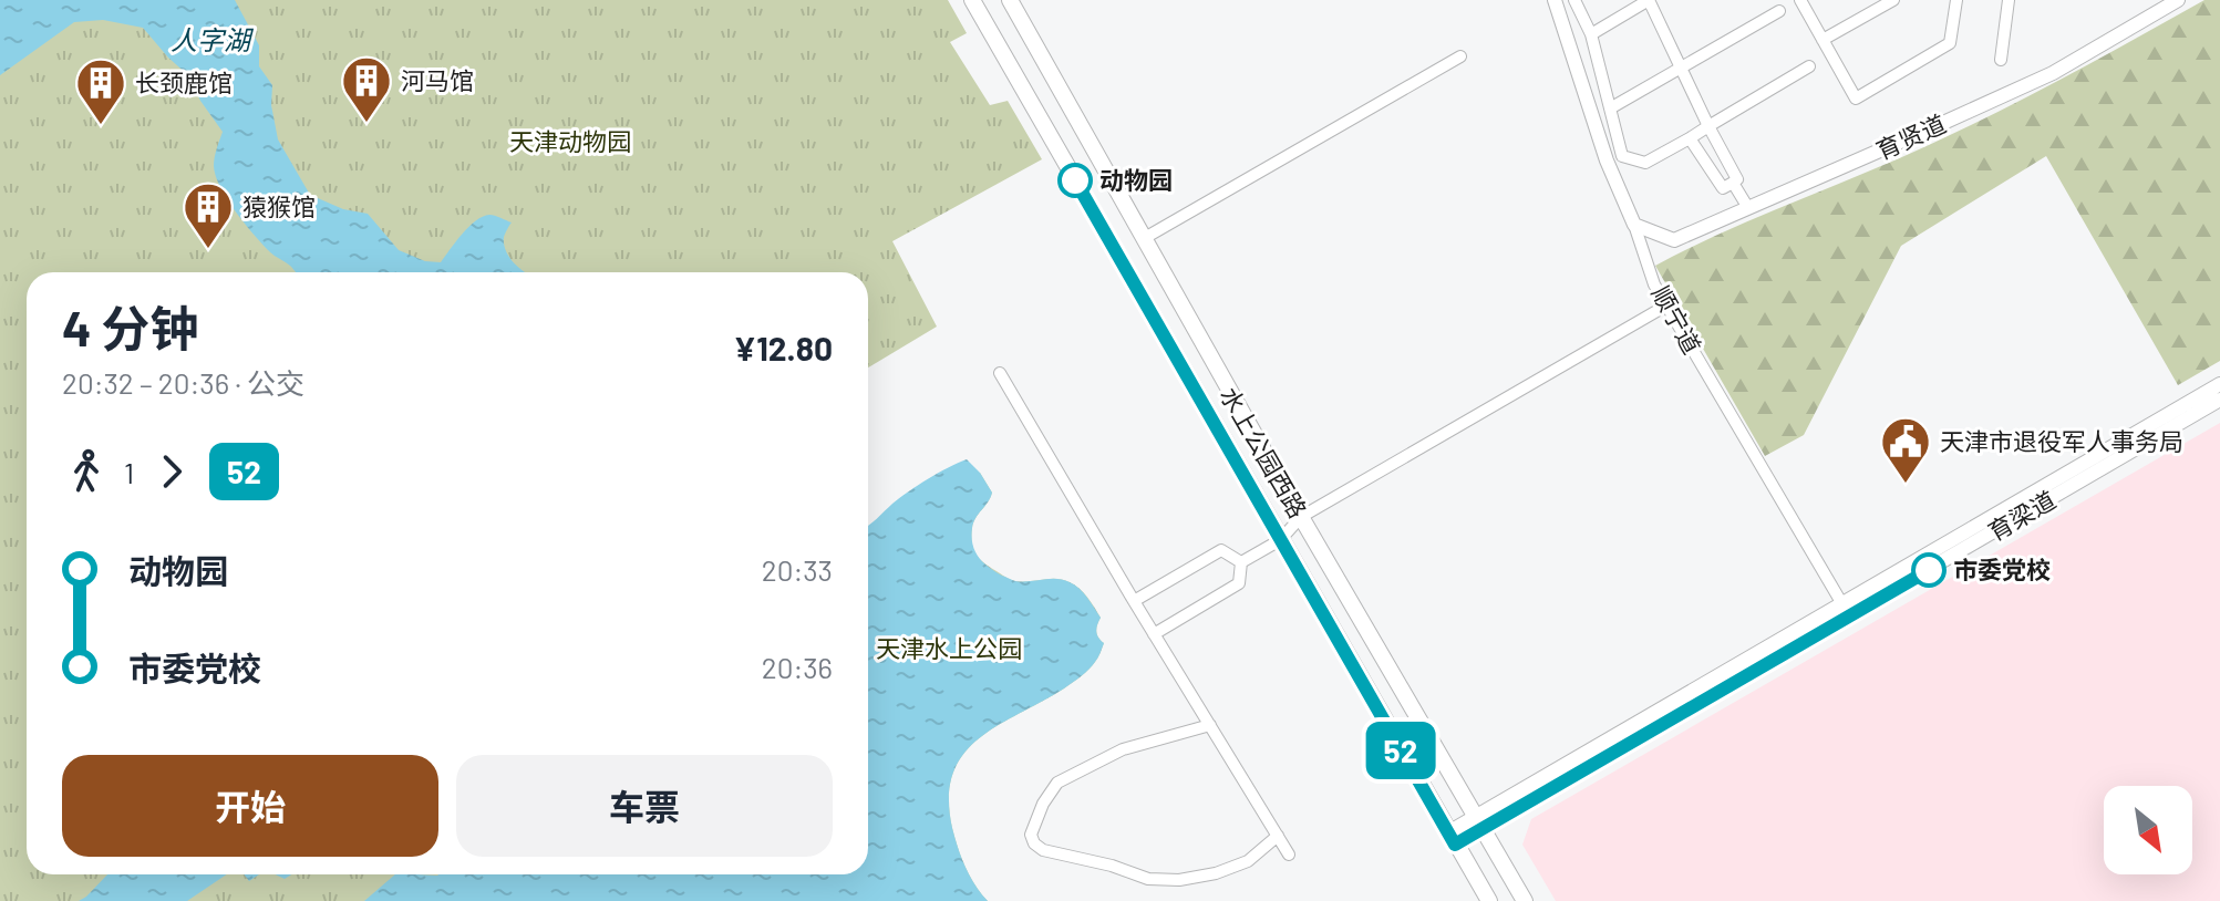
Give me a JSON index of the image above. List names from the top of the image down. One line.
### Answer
{"streets":{"main road":["水上公园西路"],"street":["育贤道","顺宁道","育梁道"]},"crossings":[["育贤道","顺宁道"],["顺宁道","育梁道"]],"water":["人字湖"],"parks":["天津动物园","天津水上公园"],"places":{"building":["河马馆","长颈鹿馆","猿猴馆"],"other":["动物园","市委党校"],"public building":["天津市退役军人事务局"]},"lines":["bus line 52"],"north":"bottom right","page":{"on_map":"52","heading":["4 分钟","20:32 – 20:36 · 公交","¥12.80"],"legs":["1","52"],"list":[{"name":"动物园","value":"20:33"},{"name":"市委党校","value":"20:36"}],"buttons":["开始","车票"]}}
